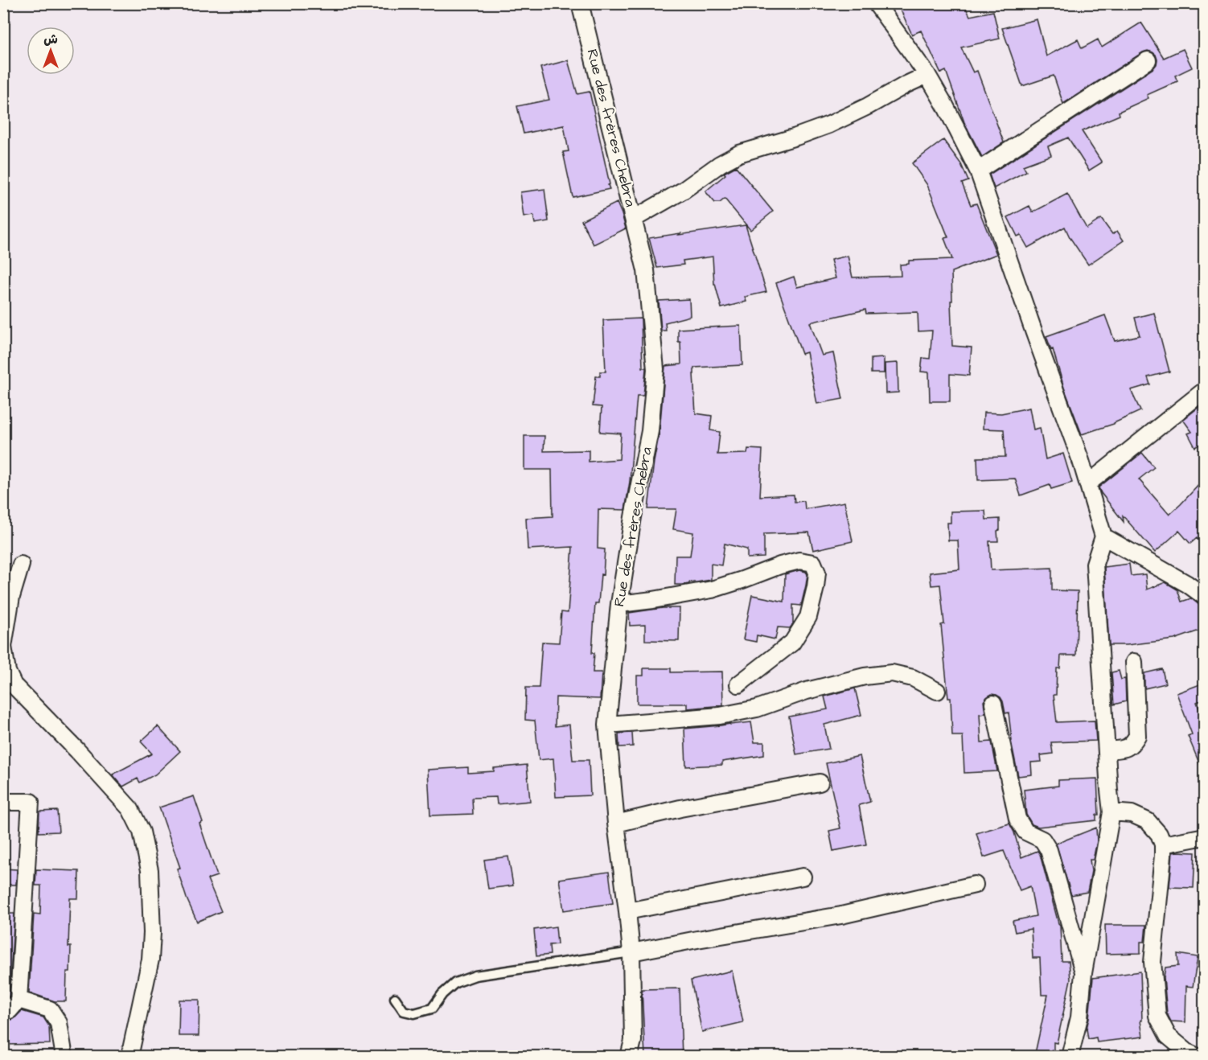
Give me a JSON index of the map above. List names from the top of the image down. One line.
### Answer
{"streets":{"street":["Rue des frères Chebra"]},"north":"top"}
